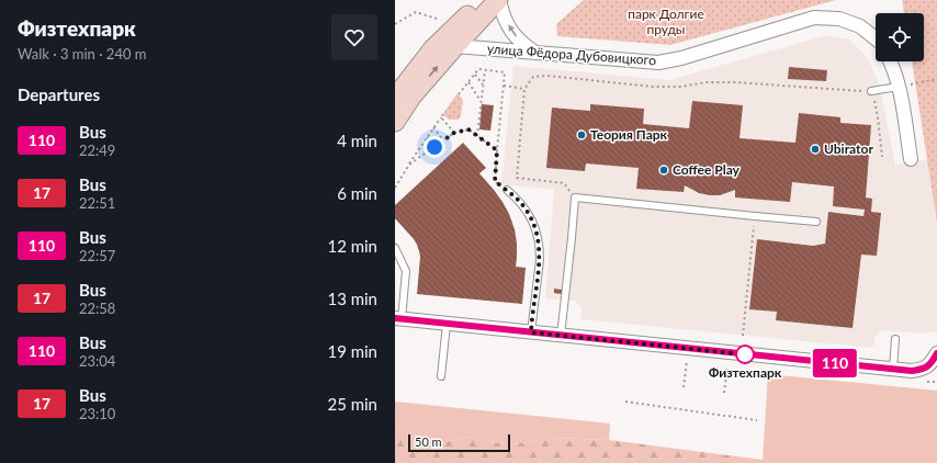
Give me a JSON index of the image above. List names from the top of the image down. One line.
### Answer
{"streets":{"street":["улица Фёдора Дубовицкого"]},"parks":["парк Долгие пруды"],"places":["Теория Парк","Ubirator","Coffee Play","Физтехпарк"],"lines":["bus line 110"],"scale_bar":"50 m","page":{"heading":[["Физтехпарк","Walk · 3 min · 240 m"],"Departures"],"on_map":"110","list":[{"mark":"110","name":"Bus","note":"22:49","value":"4 min"},{"mark":"17","name":"Bus","note":"22:51","value":"6 min"},{"mark":"110","name":"Bus","note":"22:57","value":"12 min"},{"mark":"17","name":"Bus","note":"22:58","value":"13 min"},{"mark":"110","name":"Bus","note":"23:04","value":"19 min"},{"mark":"17","name":"Bus","note":"23:10","value":"25 min"}],"scale":"50 m"}}
